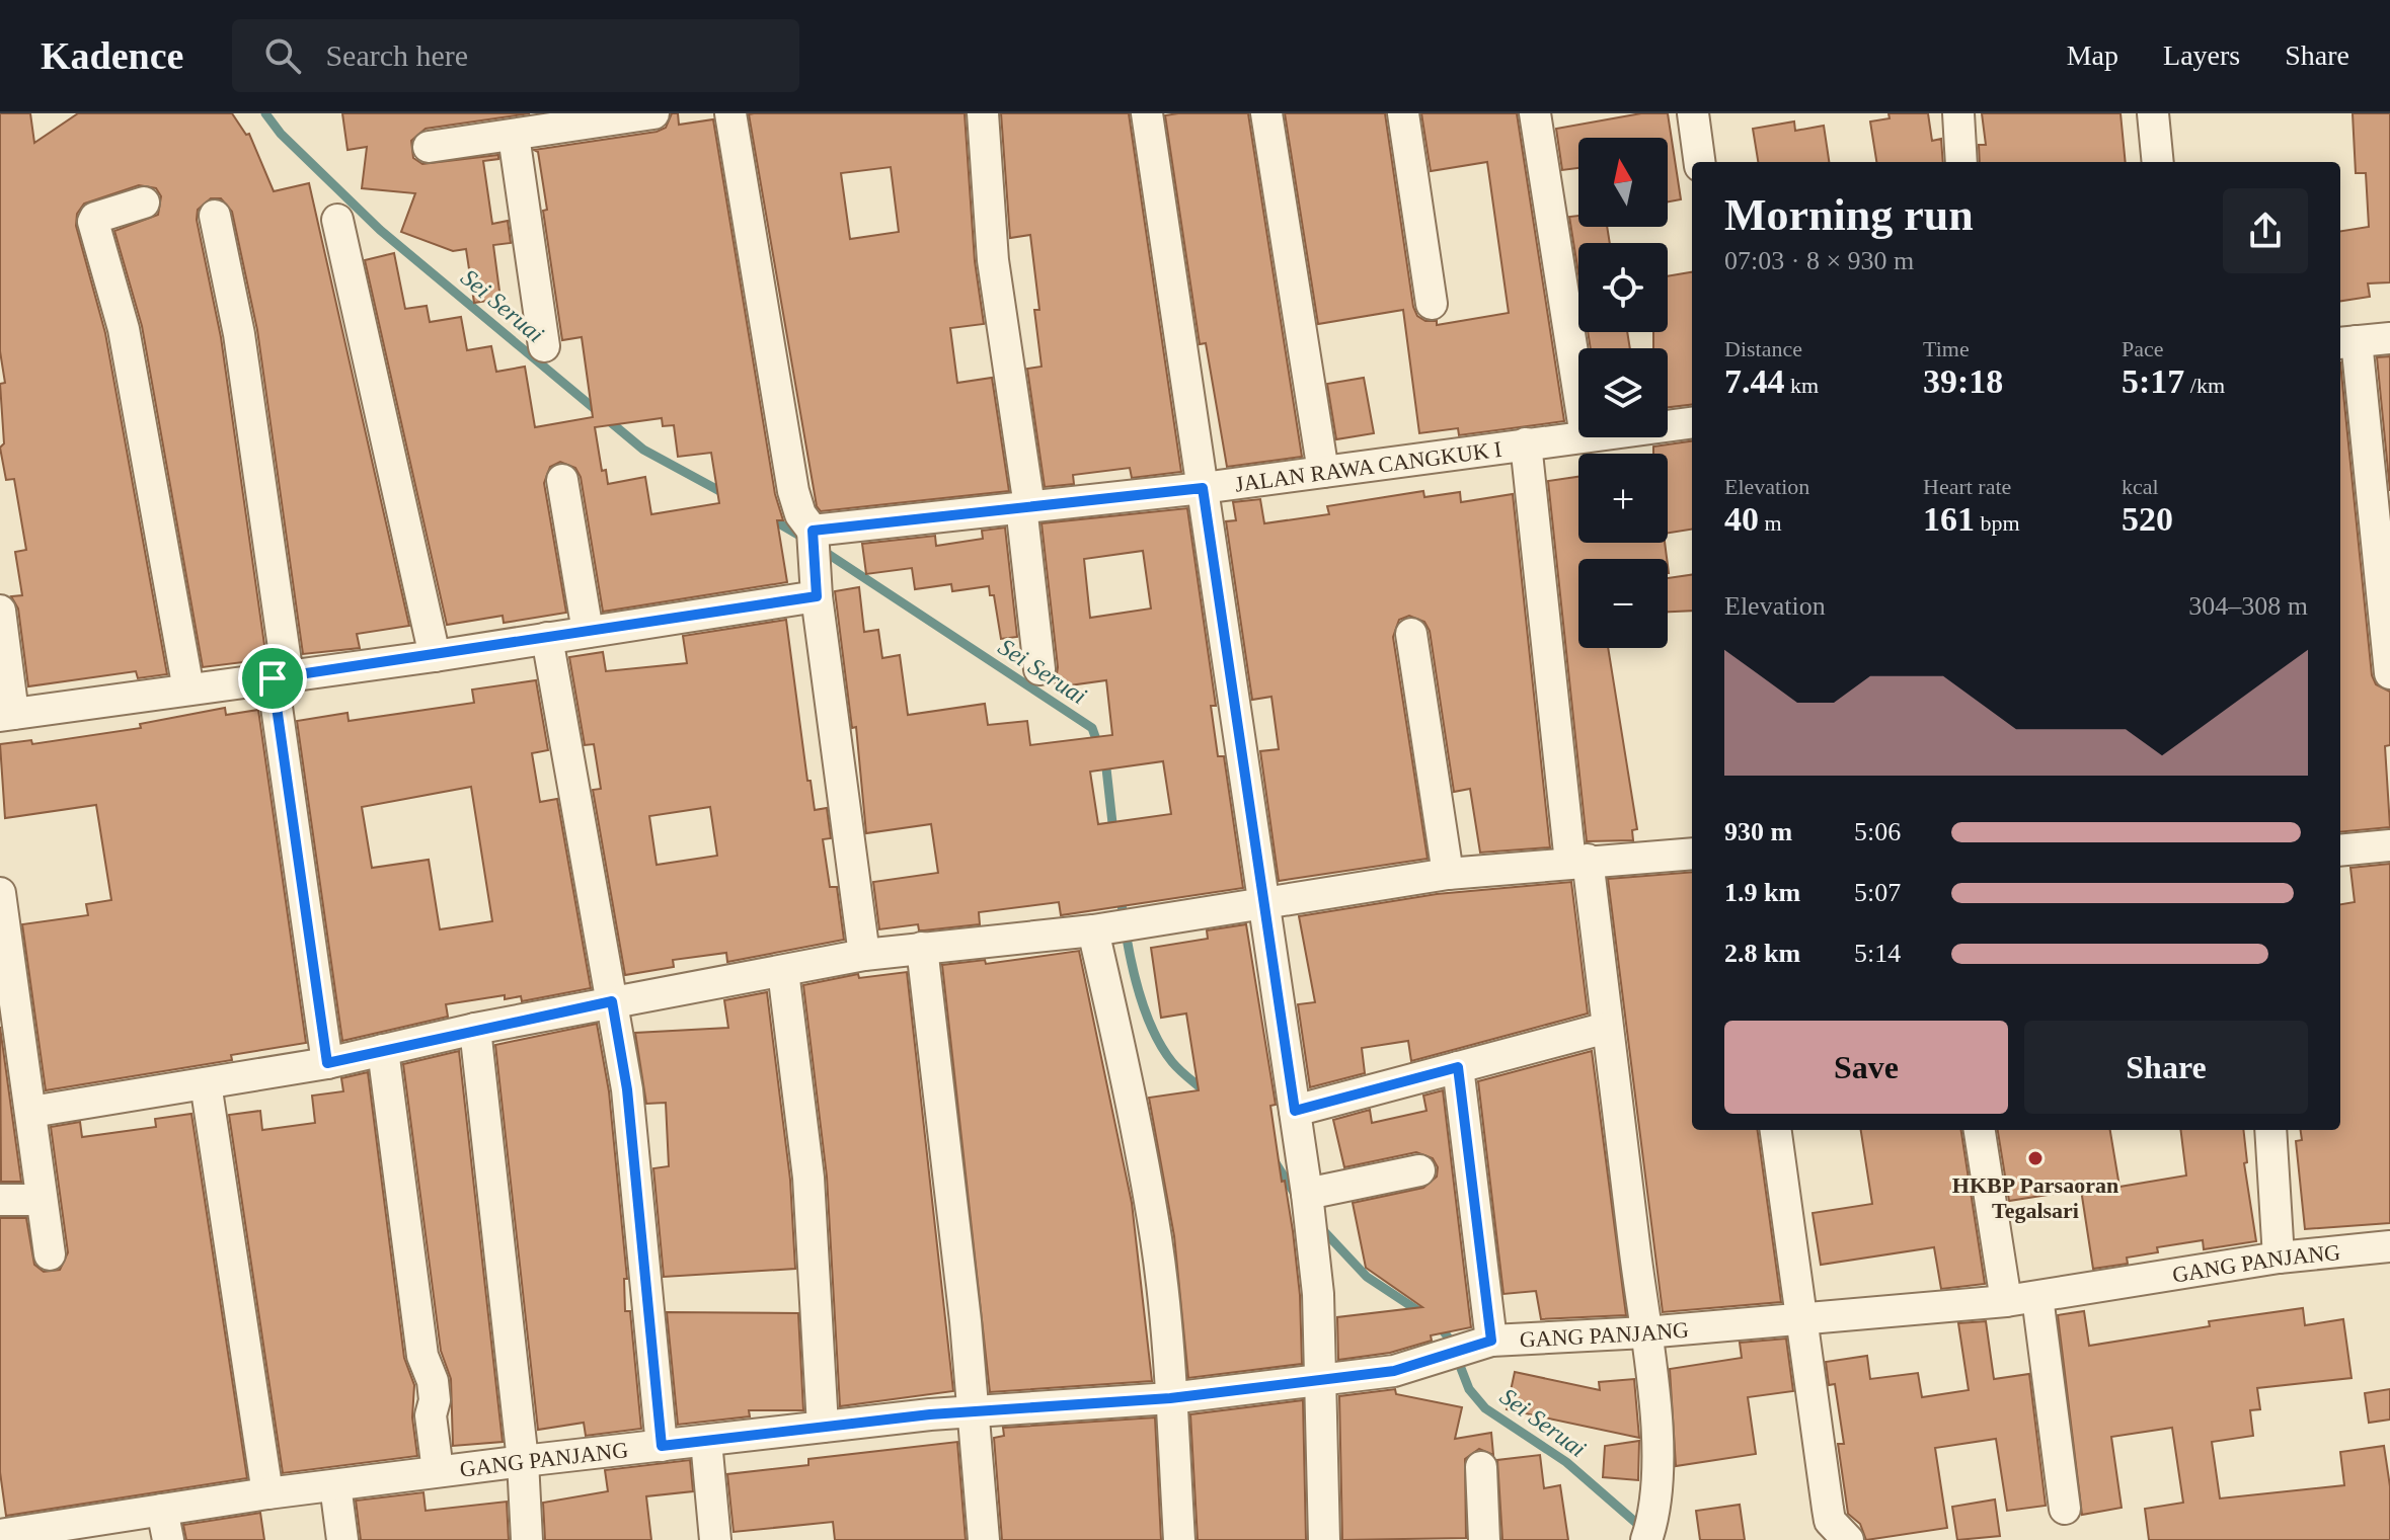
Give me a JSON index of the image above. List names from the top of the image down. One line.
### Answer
{"streets":{"street":["JALAN RAWA CANGKUK I","GANG PANJANG"]},"water":["Sei Seruai"],"places":["HKBP Parsaoran Tegalsari"],"north":"top","page":{"header":"Kadence","search":"Search here","nav":["Map","Layers","Share"],"map_buttons":["+","−"],"heading":["Morning run","07:03 · 8 × 930 m"],"stats":[["Distance","7.44 km"],["Time","39:18"],["Pace","5:17 /km"],["Elevation","40 m"],["Heart rate","161 bpm"],["kcal","520"]],"chart":["Elevation","304–308 m"],"list":[{"name":"930 m","note":"5:06"},{"name":"1.9 km","note":"5:07"},{"name":"2.8 km","note":"5:14"}],"buttons":["Save","Share"]}}
